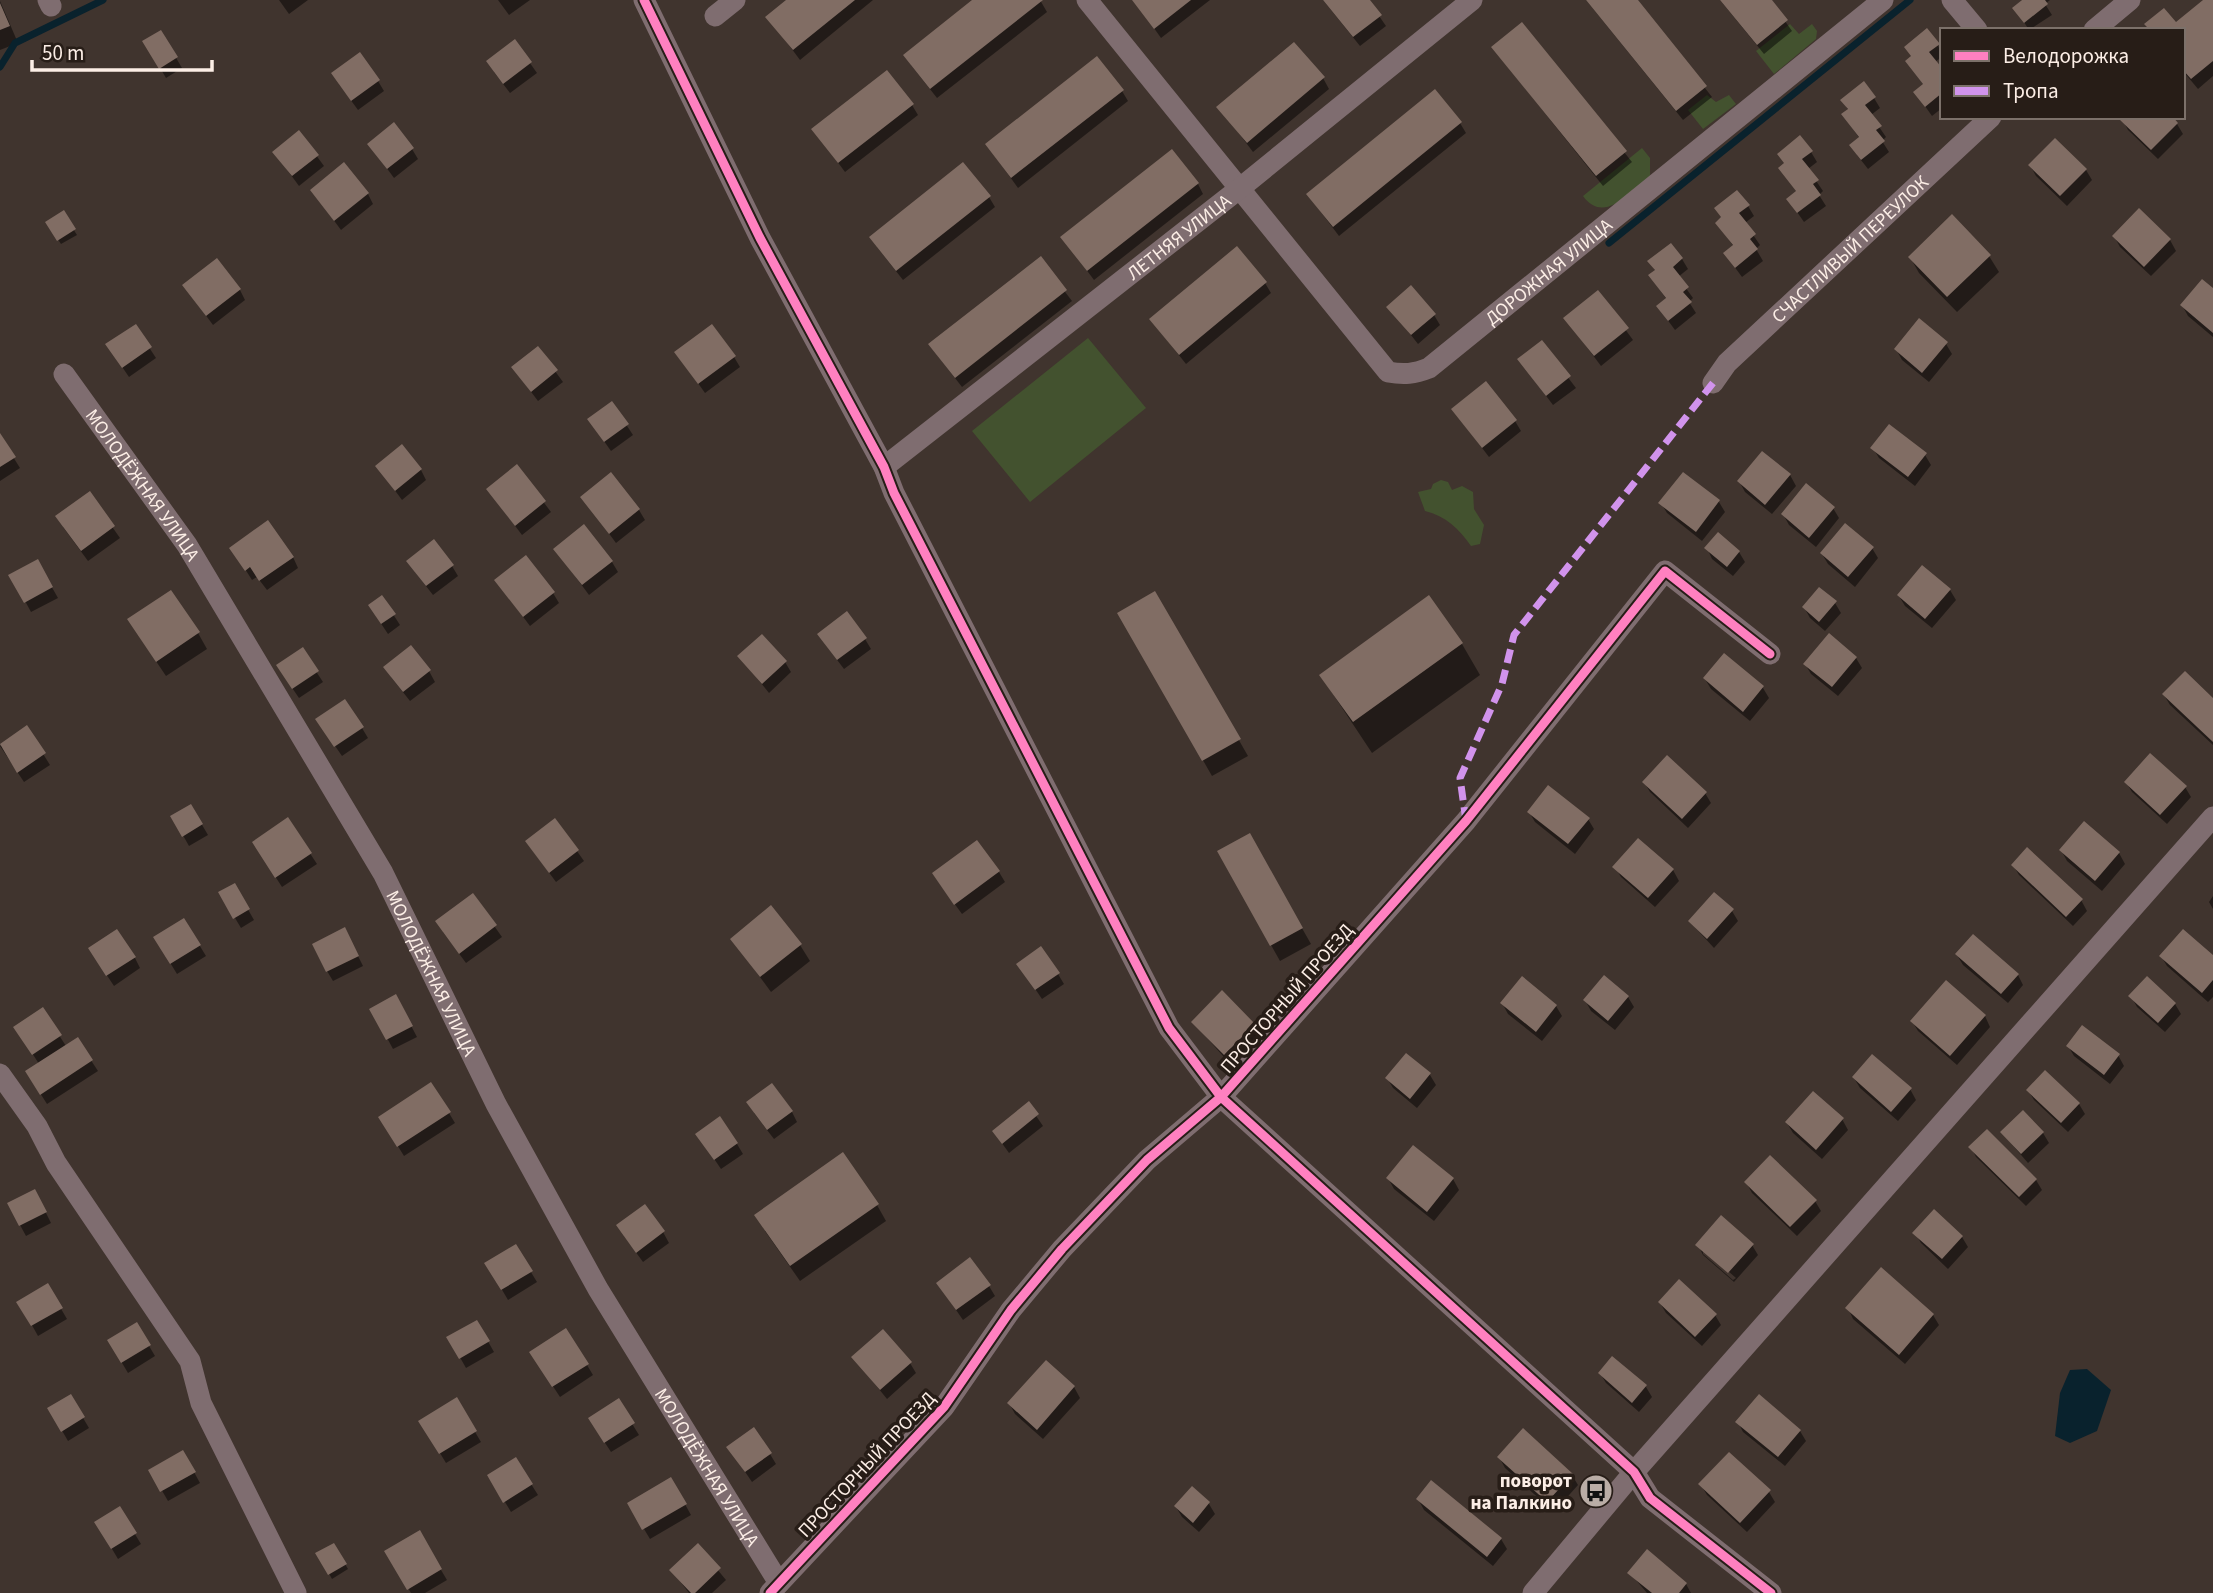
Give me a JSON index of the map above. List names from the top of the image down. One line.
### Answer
{"streets":{"street":["ЛЕТНЯЯ УЛИЦА","СЧАСТЛИВЫЙ ПЕРЕУЛОК","ДОРОЖНАЯ УЛИЦА","МОЛОДЁЖНАЯ УЛИЦА","ПРОСТОРНЫЙ ПРОЕЗД"]},"crossings":[["ЛЕТНЯЯ УЛИЦА","ДОРОЖНАЯ УЛИЦА"],["МОЛОДЁЖНАЯ УЛИЦА","ПРОСТОРНЫЙ ПРОЕЗД"]],"places":{"bus stop":["поворот на Палкино"]},"legend":["Велодорожка","Тропа"],"scale_bar":"50 m"}
